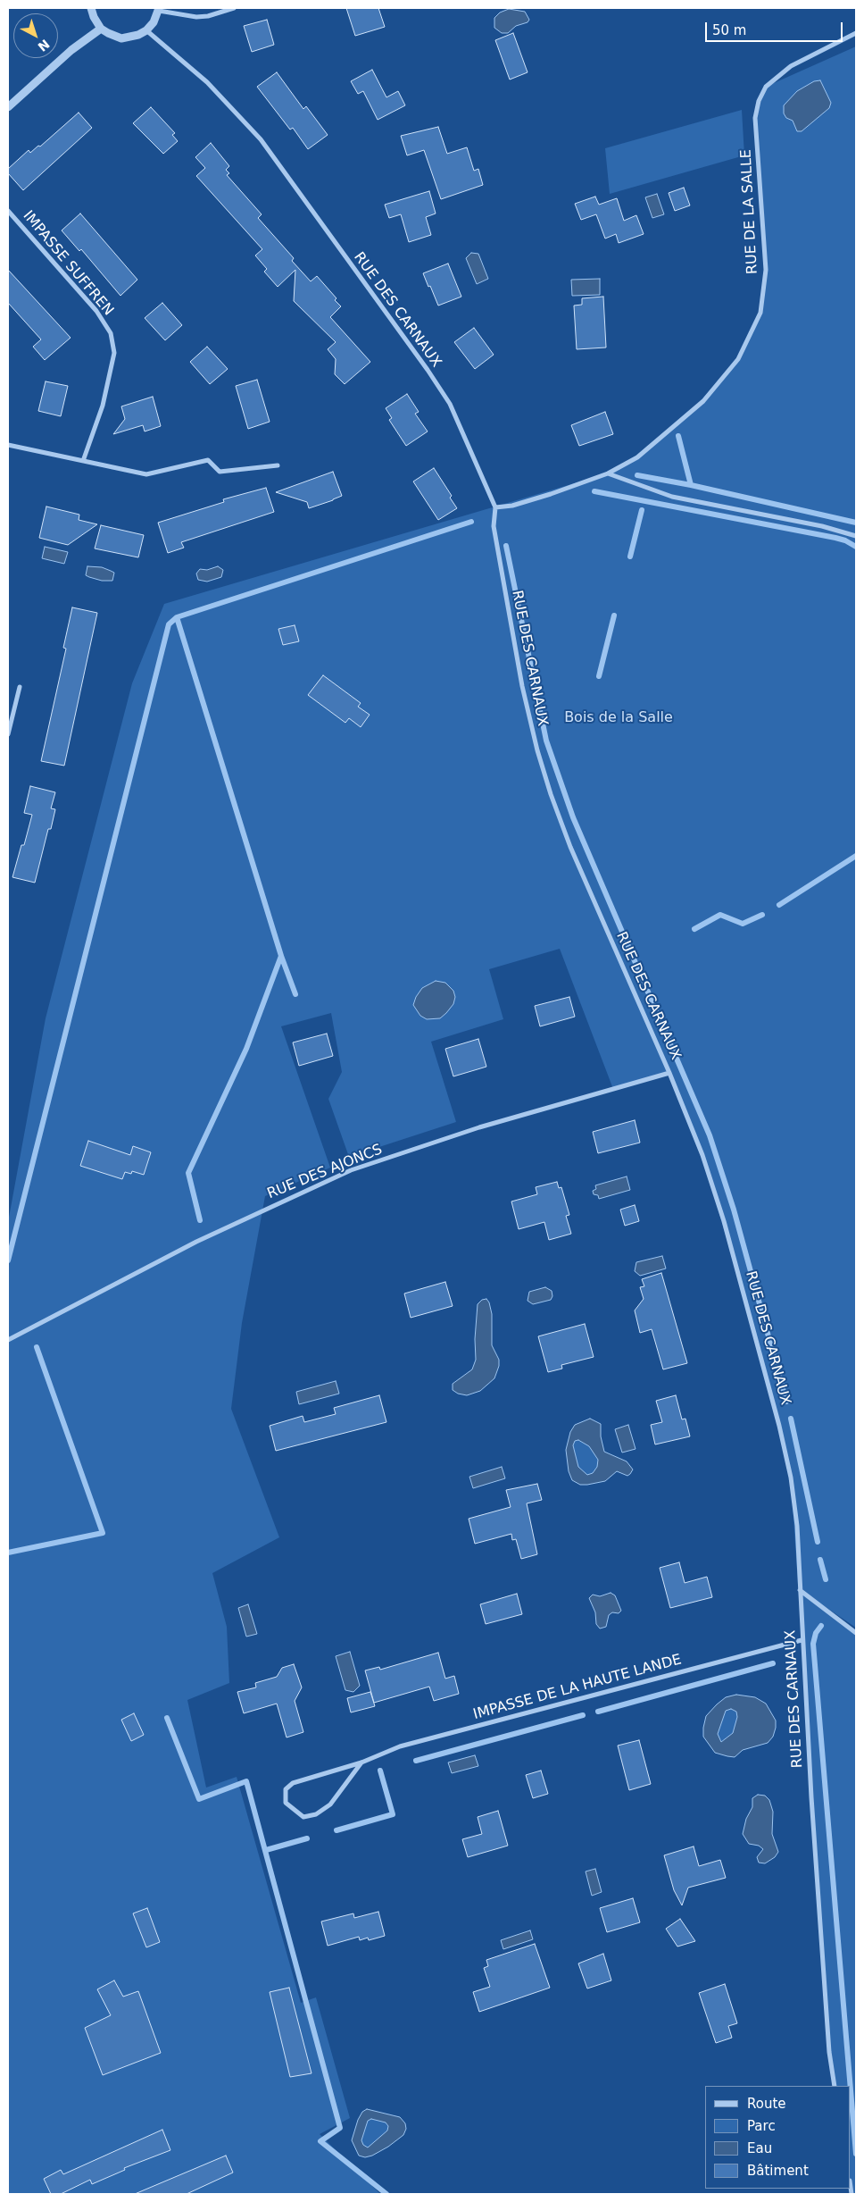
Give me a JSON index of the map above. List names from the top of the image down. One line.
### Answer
{"streets":{"street":["RUE DE LA SALLE","IMPASSE SUFFREN","RUE DES CARNAUX","RUE DES AJONCS","IMPASSE DE LA HAUTE LANDE"]},"crossings":[["RUE DE LA SALLE","RUE DES CARNAUX"],["RUE DES CARNAUX","RUE DES AJONCS"],["RUE DES CARNAUX","IMPASSE DE LA HAUTE LANDE"]],"parks":["Bois de la Salle"],"legend":["Route","Parc","Eau","Bâtiment"],"scale_bar":"50 m","north":"bottom right"}
